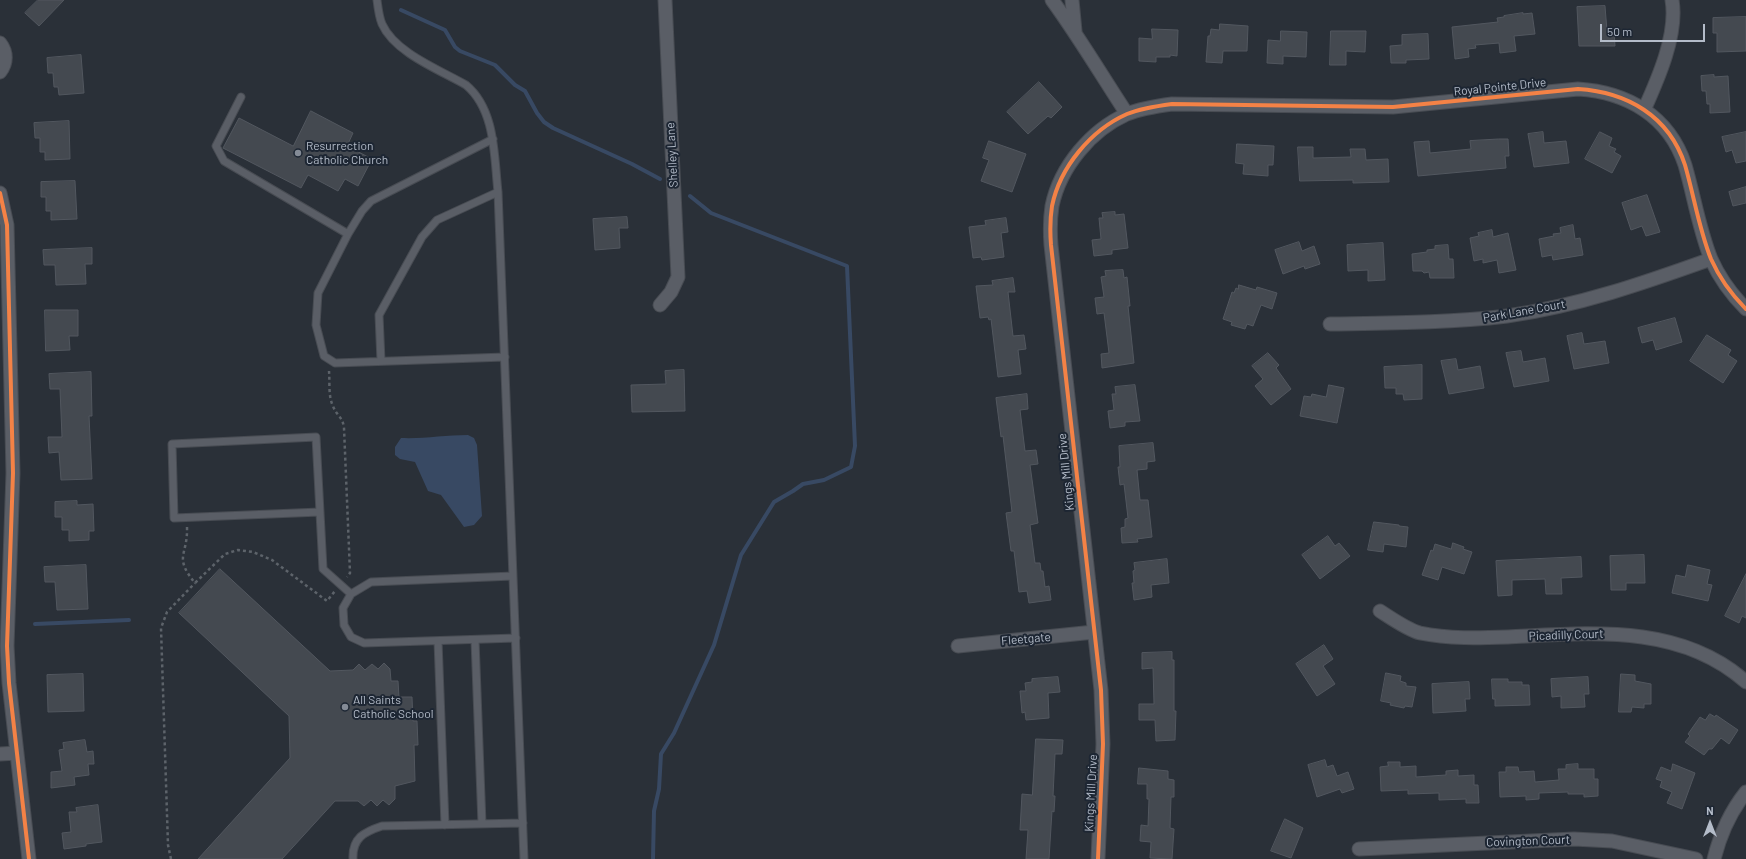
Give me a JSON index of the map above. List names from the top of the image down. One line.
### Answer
{"streets":{"street":["Royal Pointe Drive","Shelley Lane","Park Lane Court","Kings Mill Drive","Picadilly Court","Fleetgate","Covington Court"]},"crossings":[["Royal Pointe Drive","Park Lane Court"],["Royal Pointe Drive","Kings Mill Drive"],["Kings Mill Drive","Fleetgate"]],"places":["Resurrection Catholic Church","All Saints Catholic School"],"scale_bar":"50 m","north":"top"}
